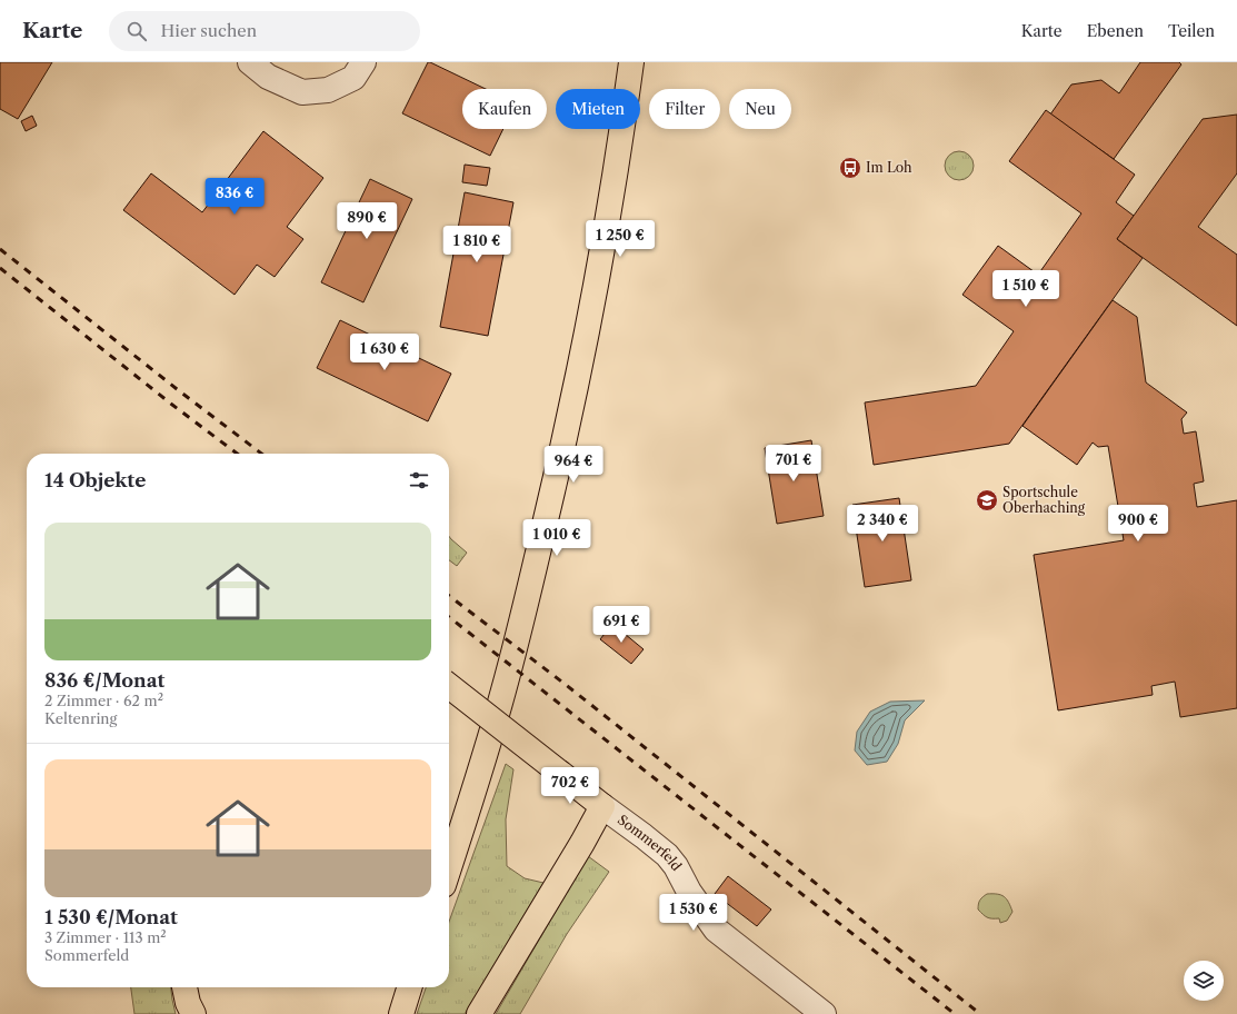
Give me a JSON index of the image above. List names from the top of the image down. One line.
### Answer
{"streets":{"street":["Sommerfeld"]},"places":{"bus stop":["Im Loh"],"school or university":["Sportschule Oberhaching"]},"page":{"header":"Karte","search":"Hier suchen","nav":["Karte","Ebenen","Teilen"],"chip":["Kaufen","Mieten","Filter","Neu"],"price":["836 €","890 €","1 250 €","1 810 €","1 510 €","1 630 €","701 €","964 €","2 340 €","900 €","1 010 €","691 €","702 €","1 530 €"],"heading":"14 Objekte","list":[{"name":"836 €/Monat","note":"2 Zimmer · 62 m² · Keltenring"},{"name":"1 530 €/Monat","note":"3 Zimmer · 113 m² · Sommerfeld"}]}}
